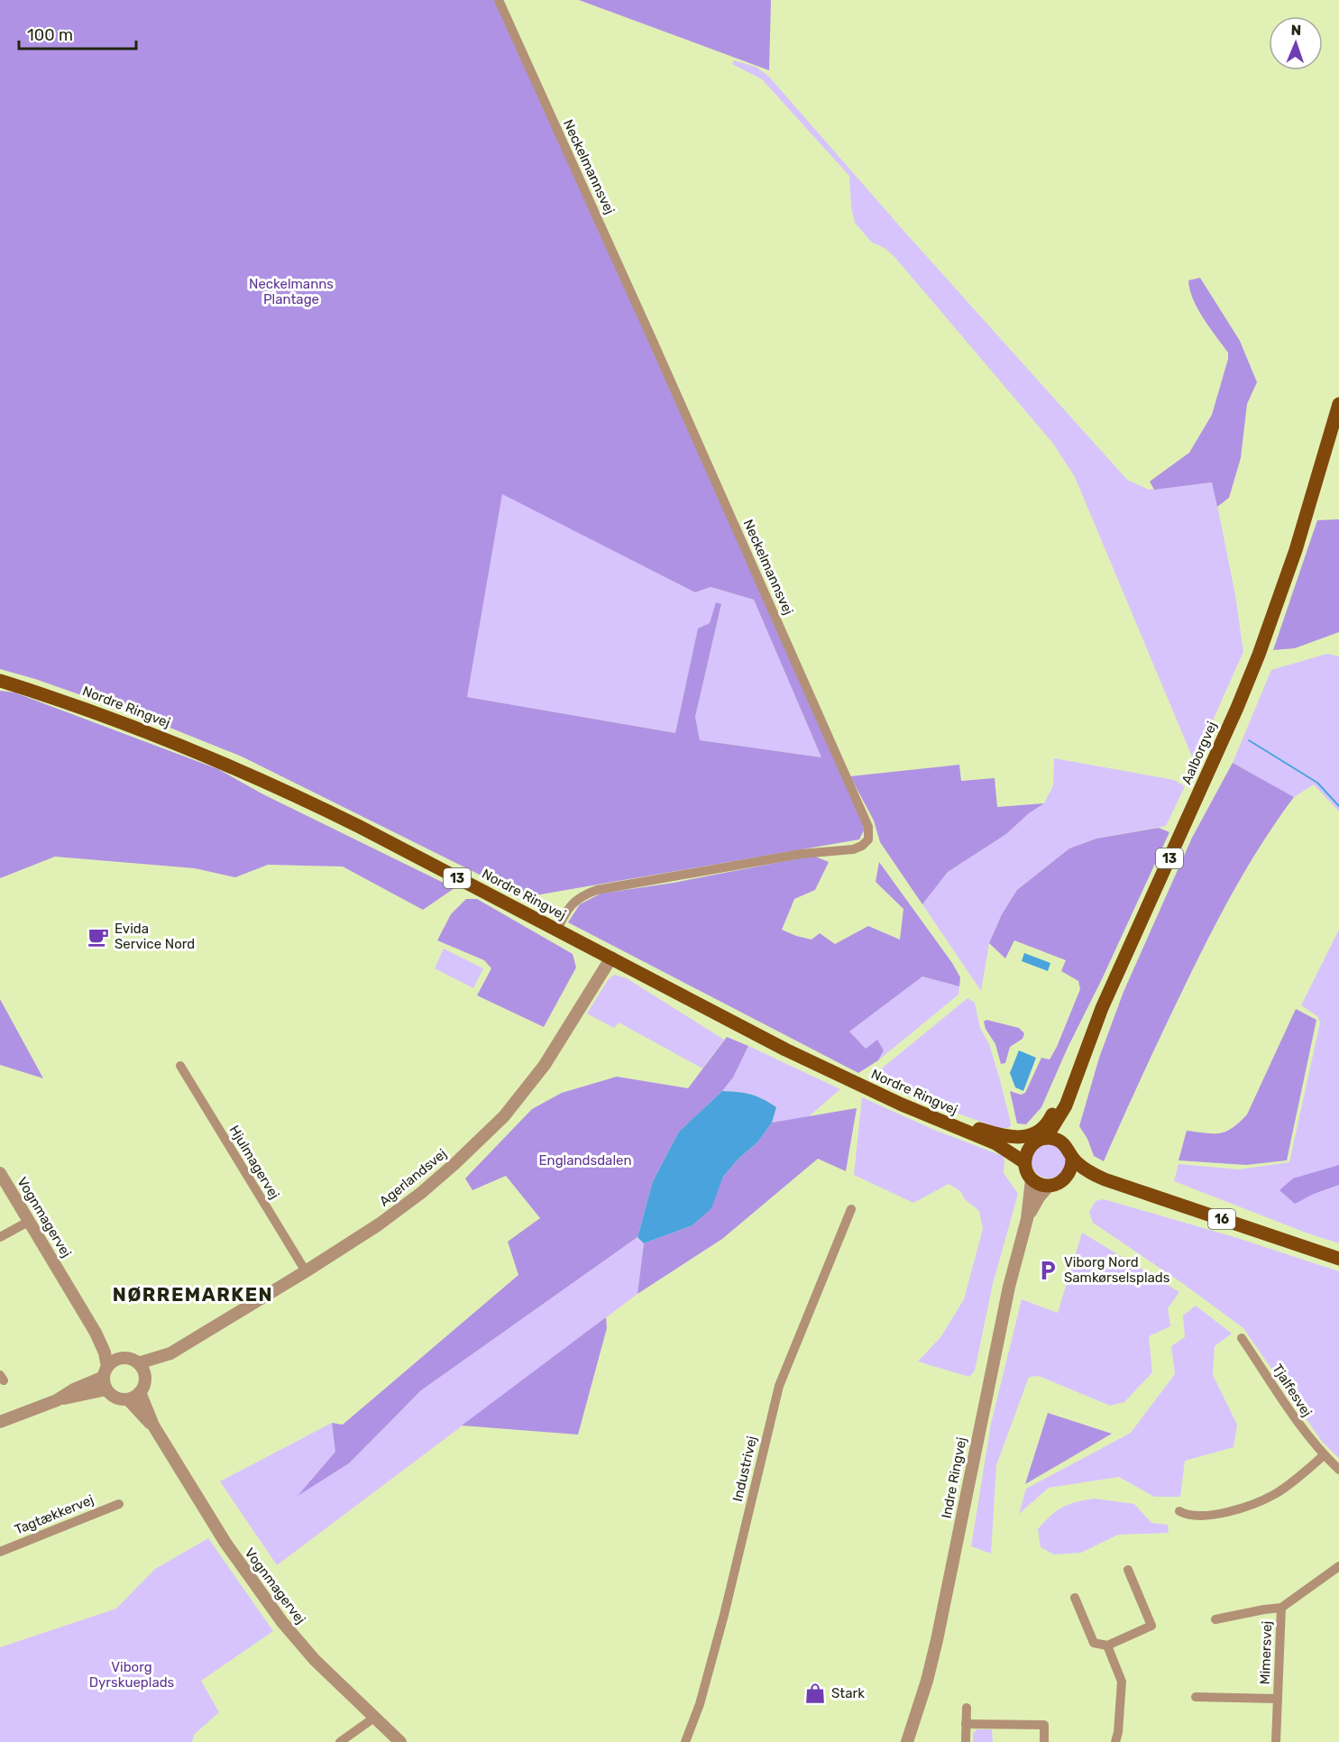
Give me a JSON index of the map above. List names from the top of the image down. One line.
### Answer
{"streets":{"main road":["Nordre Ringvej","Aalborgvej","13","16"],"street":["Neckelmannsvej","Hjulmagervej","Agerlandsvej","Vognmagervej","Tjalfesvej","Industrivej","Indre Ringvej","Tagtækkervej","Mimersvej"]},"crossings":[["Neckelmannsvej","Nordre Ringvej"],["Nordre Ringvej","Aalborgvej"],["Nordre Ringvej","13"],["Nordre Ringvej","Agerlandsvej"],["Nordre Ringvej","16"],["Nordre Ringvej","Indre Ringvej"],["Aalborgvej","13"],["Aalborgvej","16"],["Aalborgvej","Indre Ringvej"],["13","16"],["13","Indre Ringvej"],["Hjulmagervej","Agerlandsvej"],["Agerlandsvej","Vognmagervej"],["16","Indre Ringvej"]],"districts":["NØRREMARKEN"],"parks":["Neckelmanns Plantage","Englandsdalen","Viborg Dyrskueplads"],"places":{"cafe":["Evida Service Nord"],"parking":["Viborg Nord Samkørselsplads"],"shop":["Stark"]},"scale_bar":"100 m","north":"top"}
